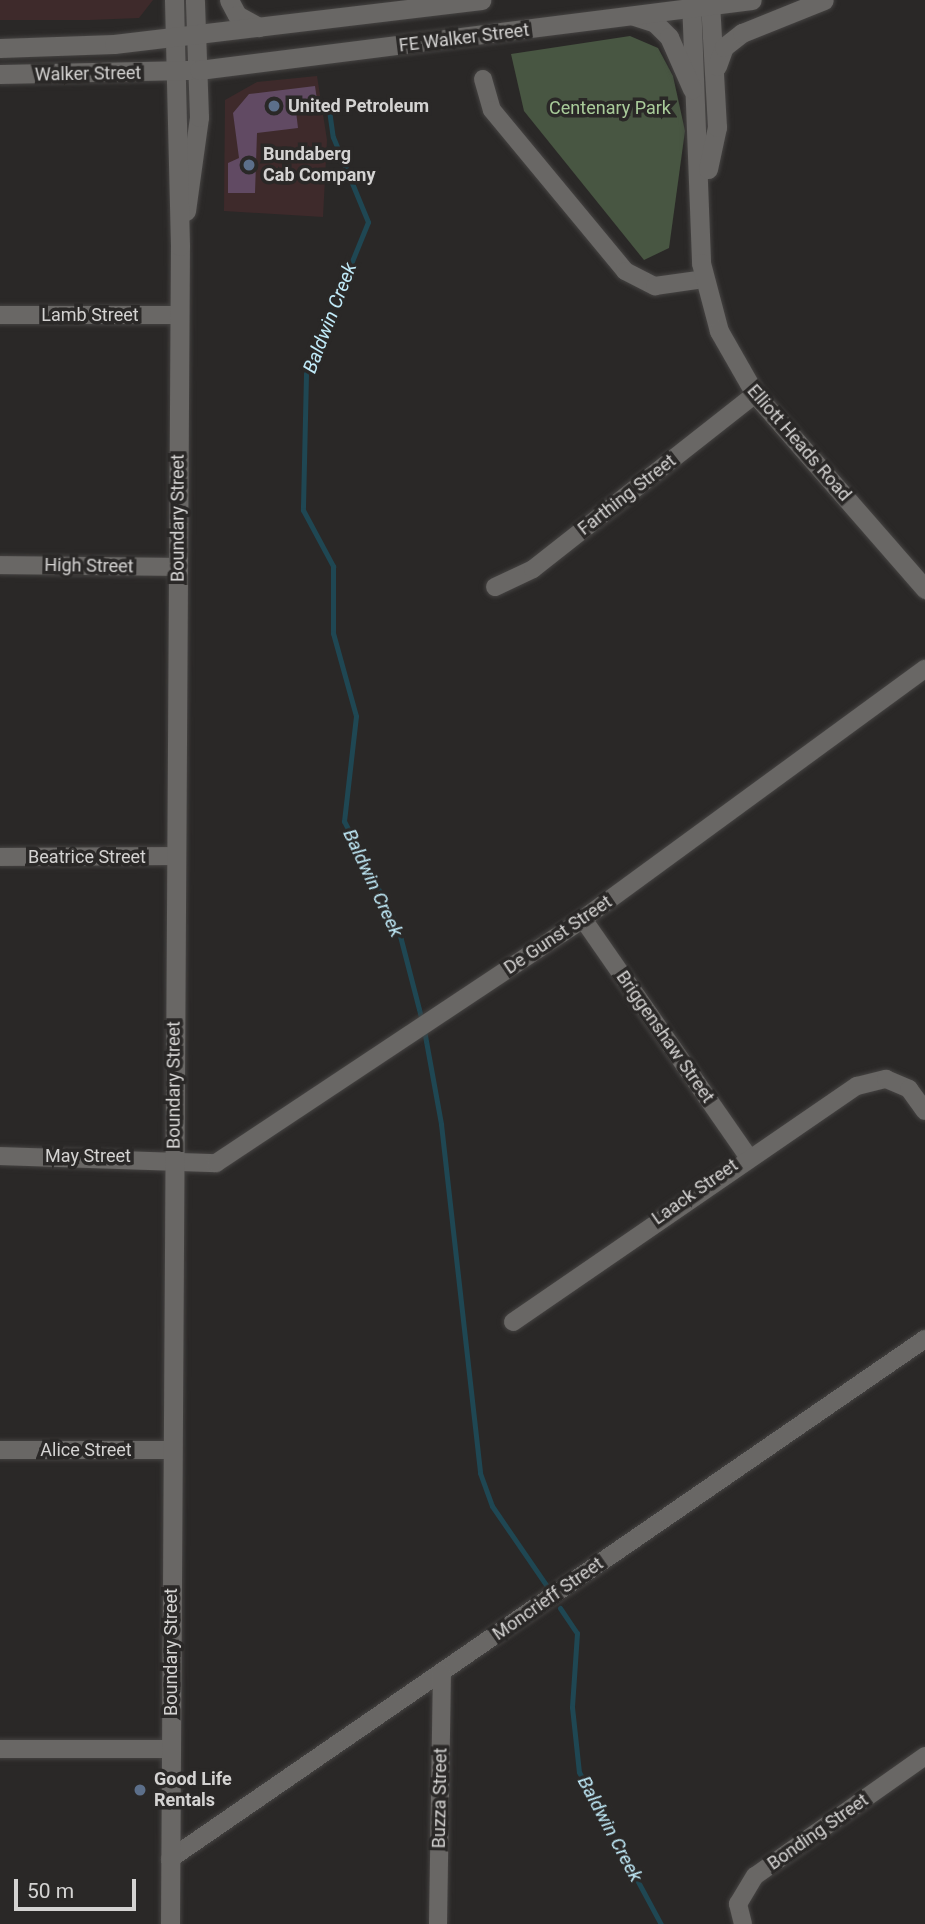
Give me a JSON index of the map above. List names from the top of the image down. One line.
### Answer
{"streets":{"street":["FE Walker Street","Walker Street","Lamb Street","Elliott Heads Road","Farthing Street","Boundary Street","High Street","Beatrice Street","De Gunst Street","Briggenshaw Street","May Street","Laack Street","Alice Street","Moncrieff Street","Buzza Street","Bonding Street"]},"crossings":[["FE Walker Street","Walker Street"],["FE Walker Street","Elliott Heads Road"],["FE Walker Street","Boundary Street"],["Walker Street","Boundary Street"],["Lamb Street","Boundary Street"],["Elliott Heads Road","Farthing Street"],["Boundary Street","High Street"],["Boundary Street","Beatrice Street"],["Boundary Street","De Gunst Street"],["Boundary Street","May Street"],["Boundary Street","Alice Street"],["Boundary Street","Moncrieff Street"],["De Gunst Street","Briggenshaw Street"],["De Gunst Street","May Street"],["Briggenshaw Street","Laack Street"],["Moncrieff Street","Buzza Street"]],"water":["Baldwin Creek"],"parks":["Centenary Park"],"places":["United Petroleum","Bundaberg Cab Company","Good Life Rentals"],"scale_bar":"50 m"}
